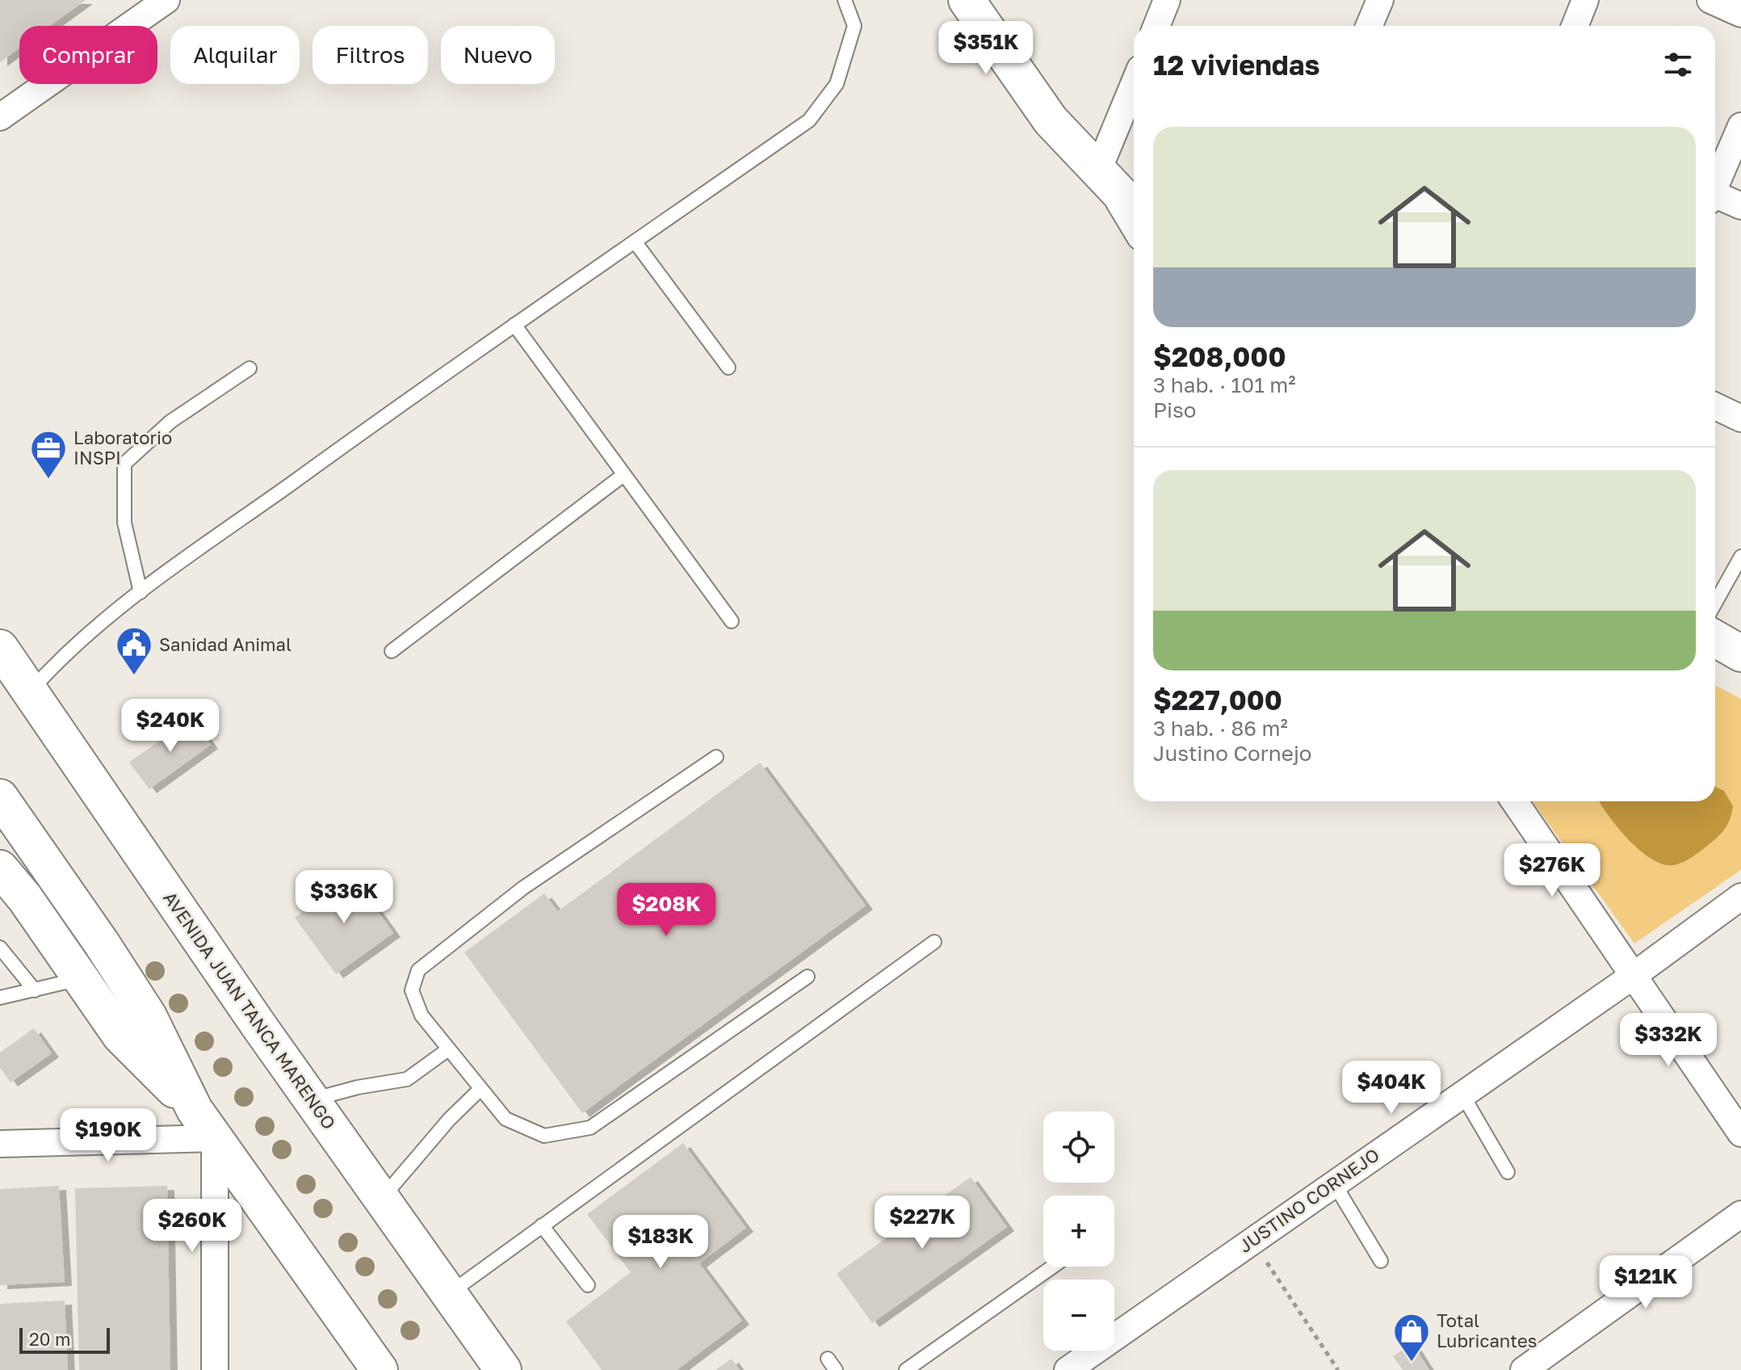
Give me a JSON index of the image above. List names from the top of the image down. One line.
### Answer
{"streets":{"main road":["AVENIDA JUAN TANCA MARENGO"],"street":["JUSTINO CORNEJO"]},"places":{"office":["Laboratorio INSPI"],"public building":["Sanidad Animal"],"shop":["Total Lubricantes"]},"scale_bar":"20 m","page":{"price":["$351K","$240K","$276K","$336K","$208K","$332K","$404K","$190K","$227K","$260K","$183K","$121K"],"chip":["Comprar","Alquilar","Filtros","Nuevo"],"heading":"12 viviendas","list":[{"name":"$208,000","note":"3 hab. · 101 m² · Piso"},{"name":"$227,000","note":"3 hab. · 86 m² · Justino Cornejo"}],"map_buttons":["+","−"],"scale":"20 m"}}
